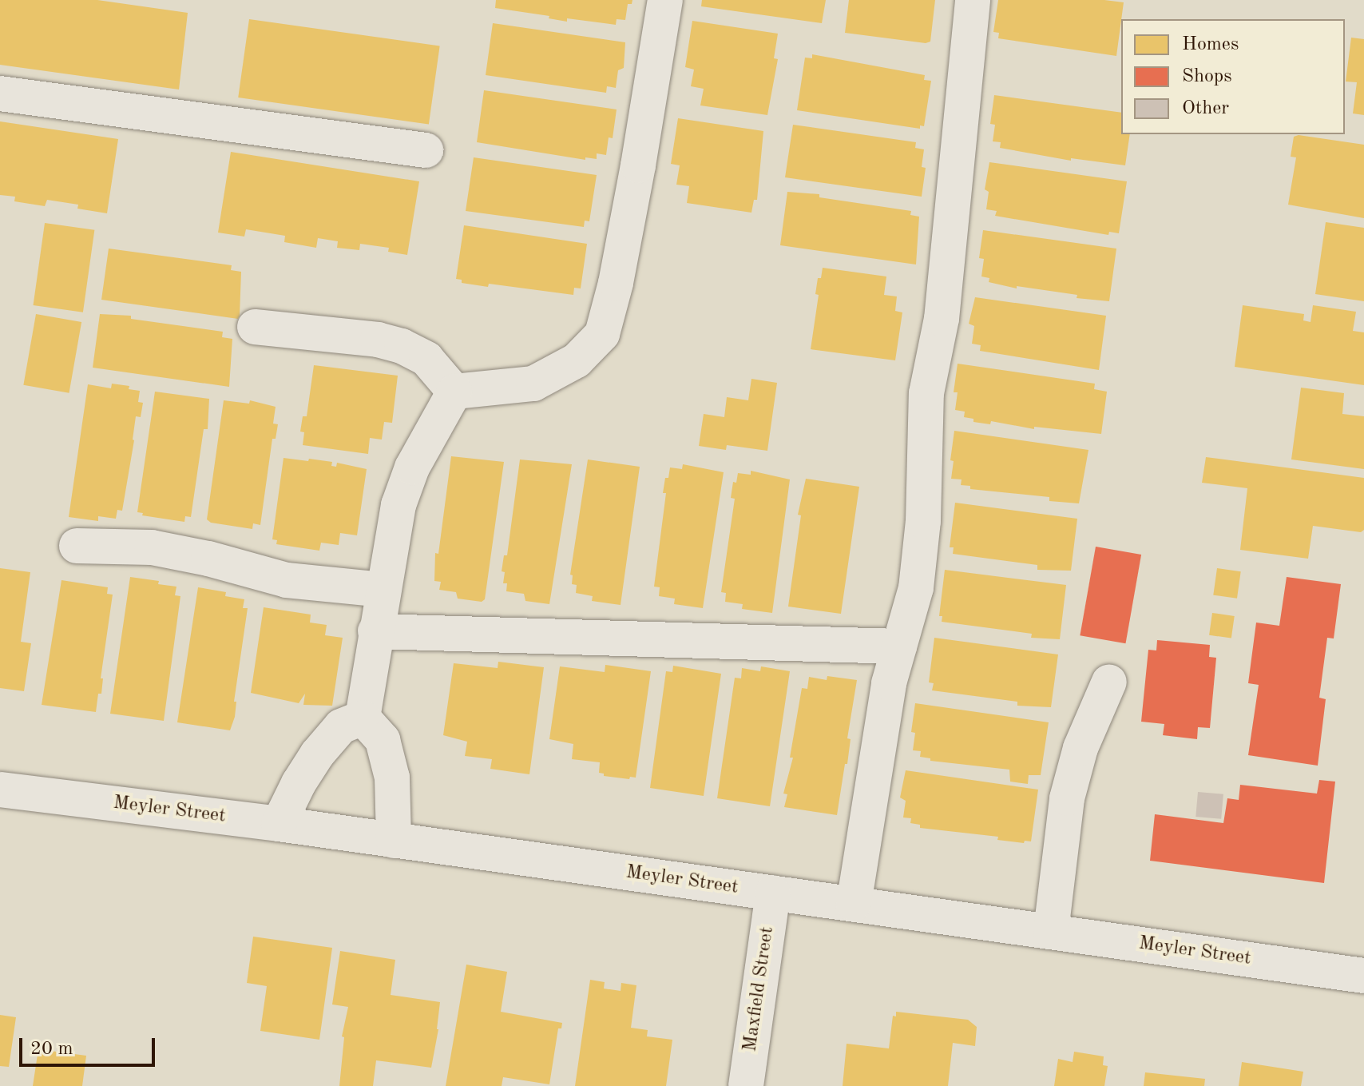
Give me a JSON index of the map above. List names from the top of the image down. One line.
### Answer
{"streets":{"street":["Meyler Street","Maxfield Street"]},"crossings":[["Meyler Street","Maxfield Street"]],"legend":["Homes","Shops","Other"],"scale_bar":"20 m"}
